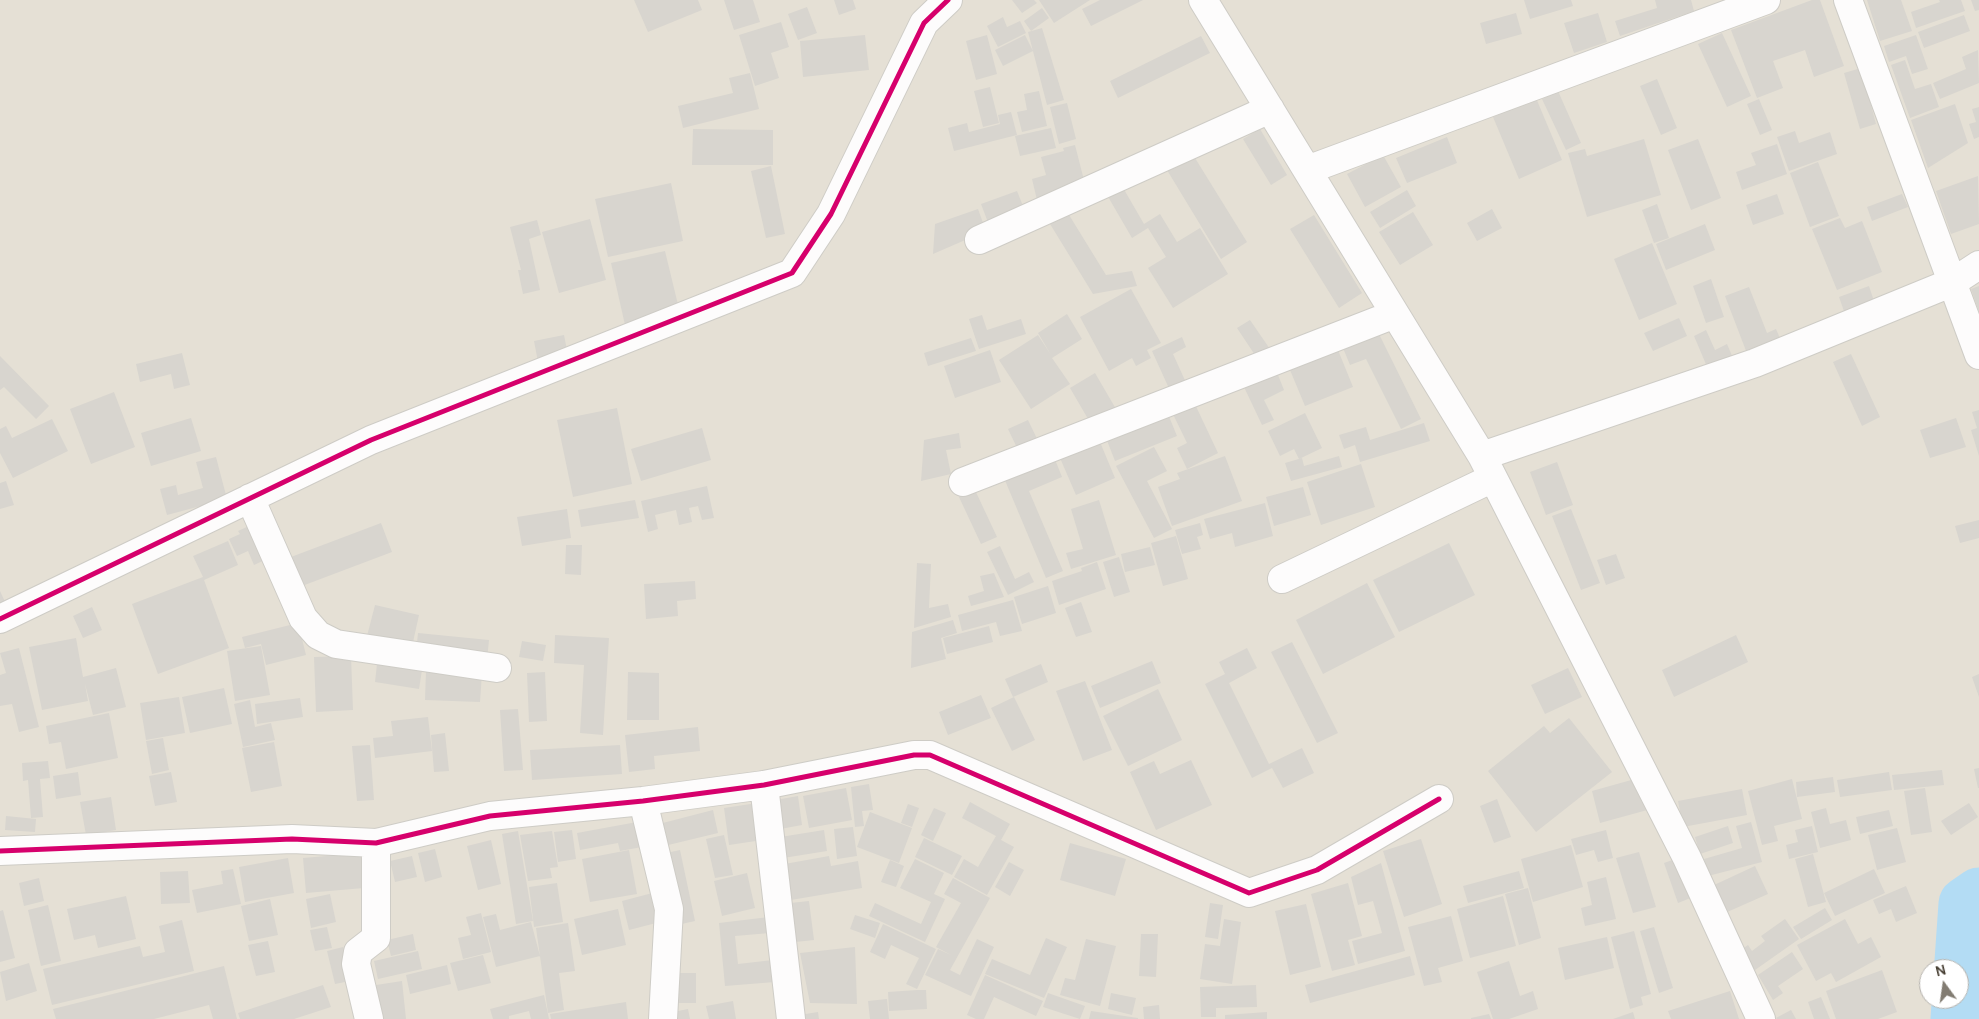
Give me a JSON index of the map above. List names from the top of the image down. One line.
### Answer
{"north":"top"}
